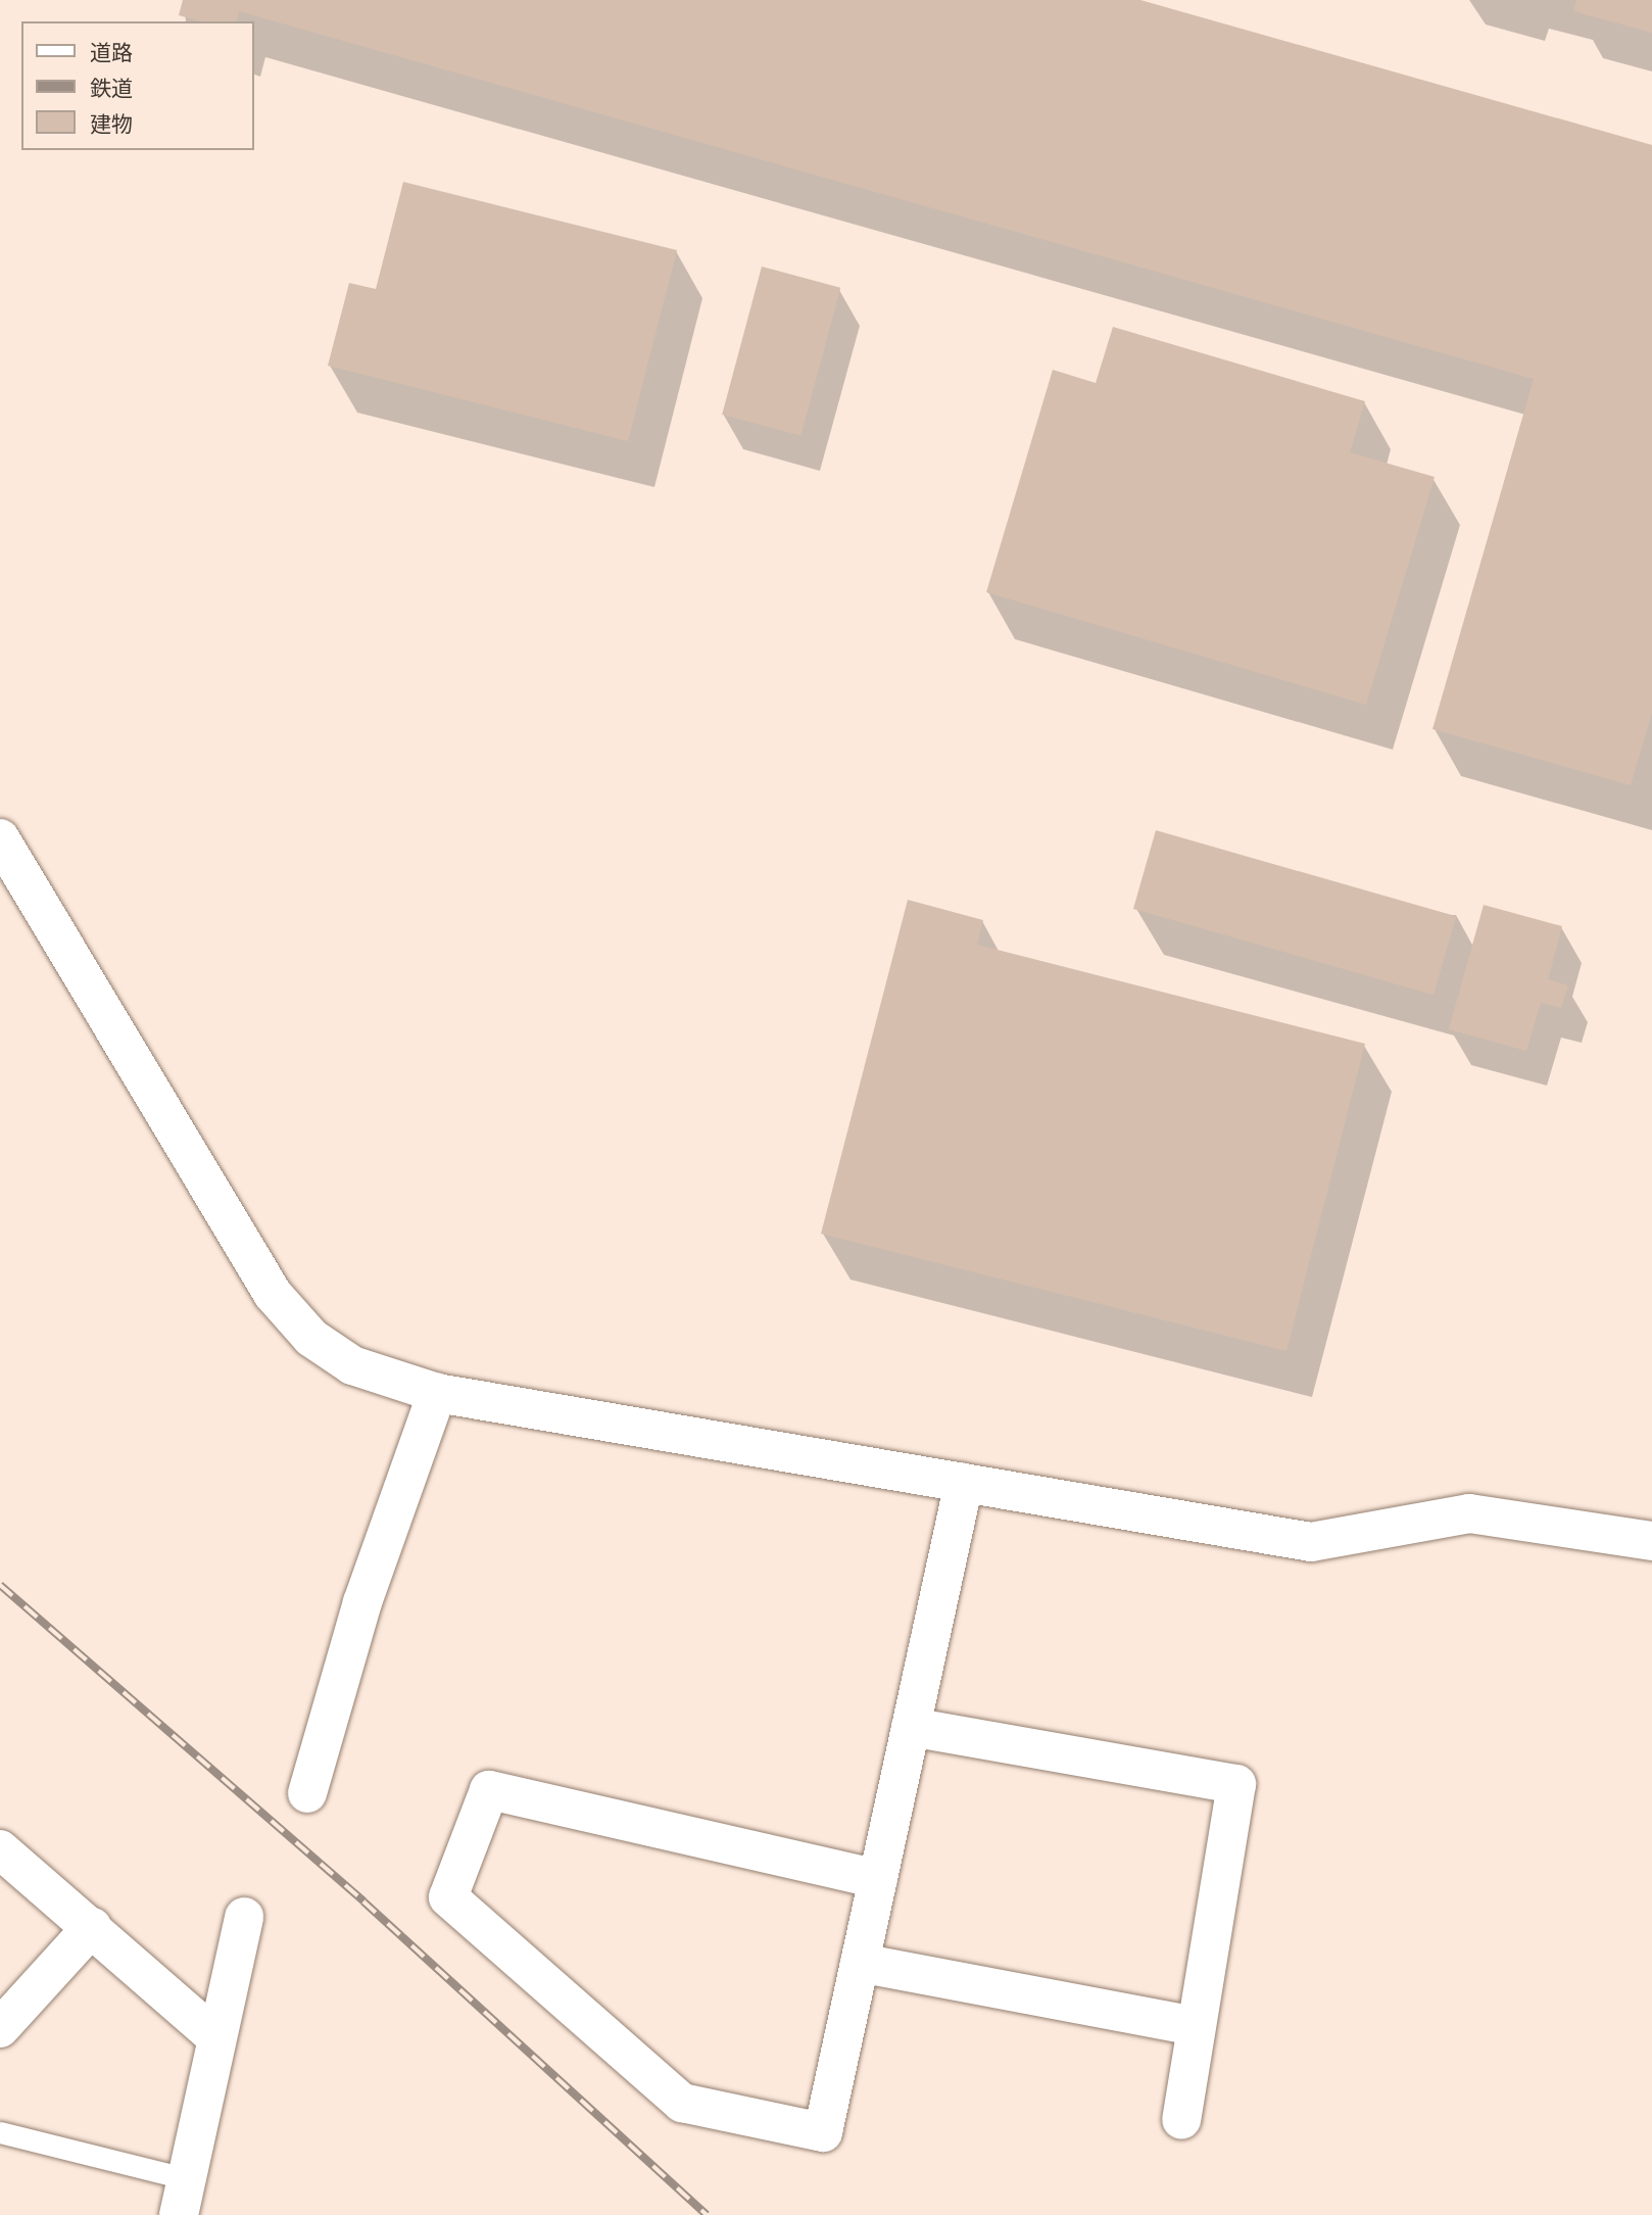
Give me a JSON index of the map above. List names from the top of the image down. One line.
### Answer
{"legend":["道路","鉄道","建物"]}
